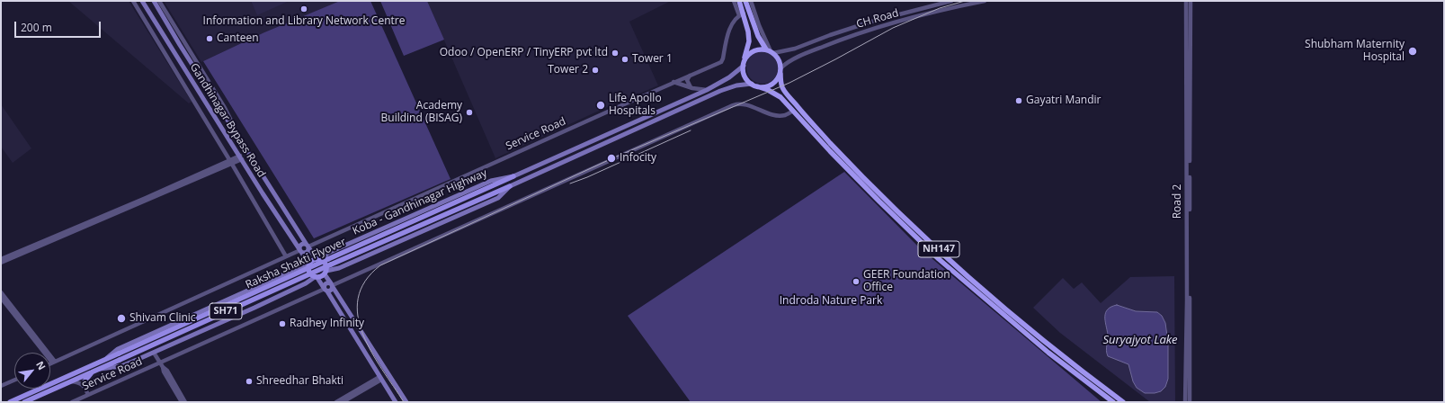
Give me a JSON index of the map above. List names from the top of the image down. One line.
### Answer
{"streets":{"highway":["NH147"],"main road":["Gandhinagar Bypass Road","Koba - Gandhinagar Highway","Raksha Shakti Flyover","SH71"],"street":["CH Road","Service Road","Road 2"]},"crossings":[["CH Road","Koba - Gandhinagar Highway"],["CH Road","NH147"],["Gandhinagar Bypass Road","Service Road"],["Gandhinagar Bypass Road","Koba - Gandhinagar Highway"],["Koba - Gandhinagar Highway","NH147"],["Koba - Gandhinagar Highway","Raksha Shakti Flyover"],["Raksha Shakti Flyover","SH71"]],"water":["Suryajyot Lake"],"parks":["Indroda Nature Park"],"places":["Information and Library Network Centre","Canteen","Shubham Maternity Hospital","Odoo / OpenERP / TinyERP pvt ltd","Tower 1","Tower 2","Gayatri Mandir","Life Apollo Hospitals","Academy Buildind (BISAG)","Infocity","GEER Foundation Office","Shivam Clinic","Radhey Infinity","Shreedhar Bhakti"],"scale_bar":"200 m","north":"top right"}
